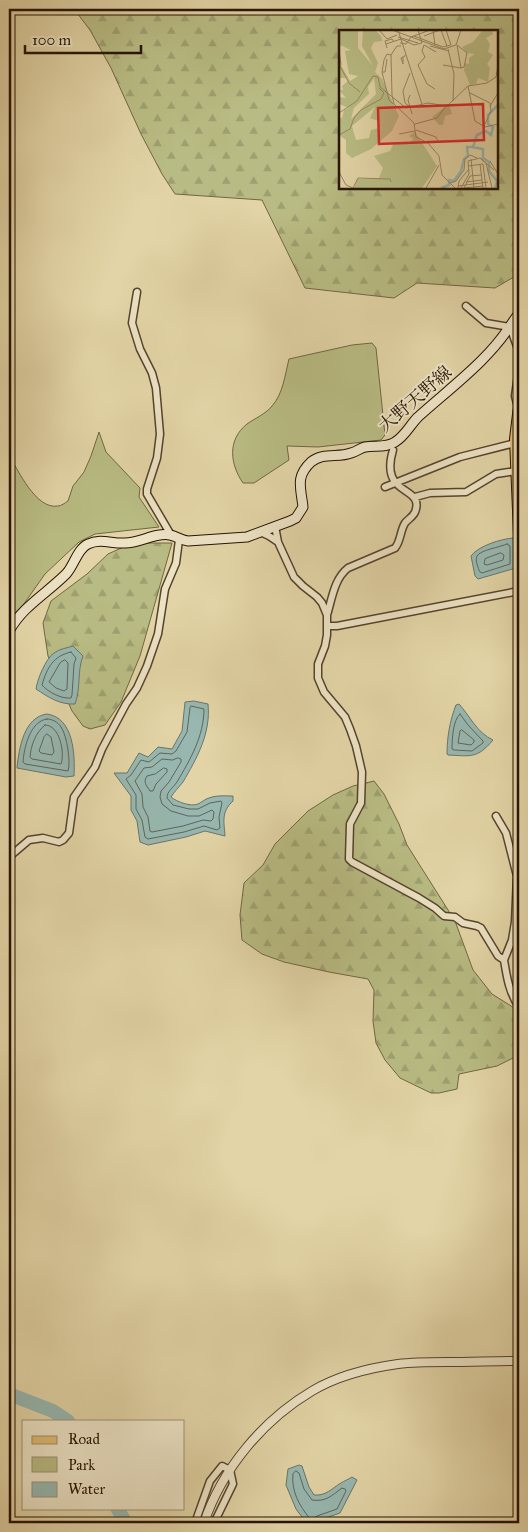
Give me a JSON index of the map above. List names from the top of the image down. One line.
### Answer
{"streets":{"main road":["大野天野線"]},"legend":["Road","Park","Water"],"scale_bar":"100 m"}
